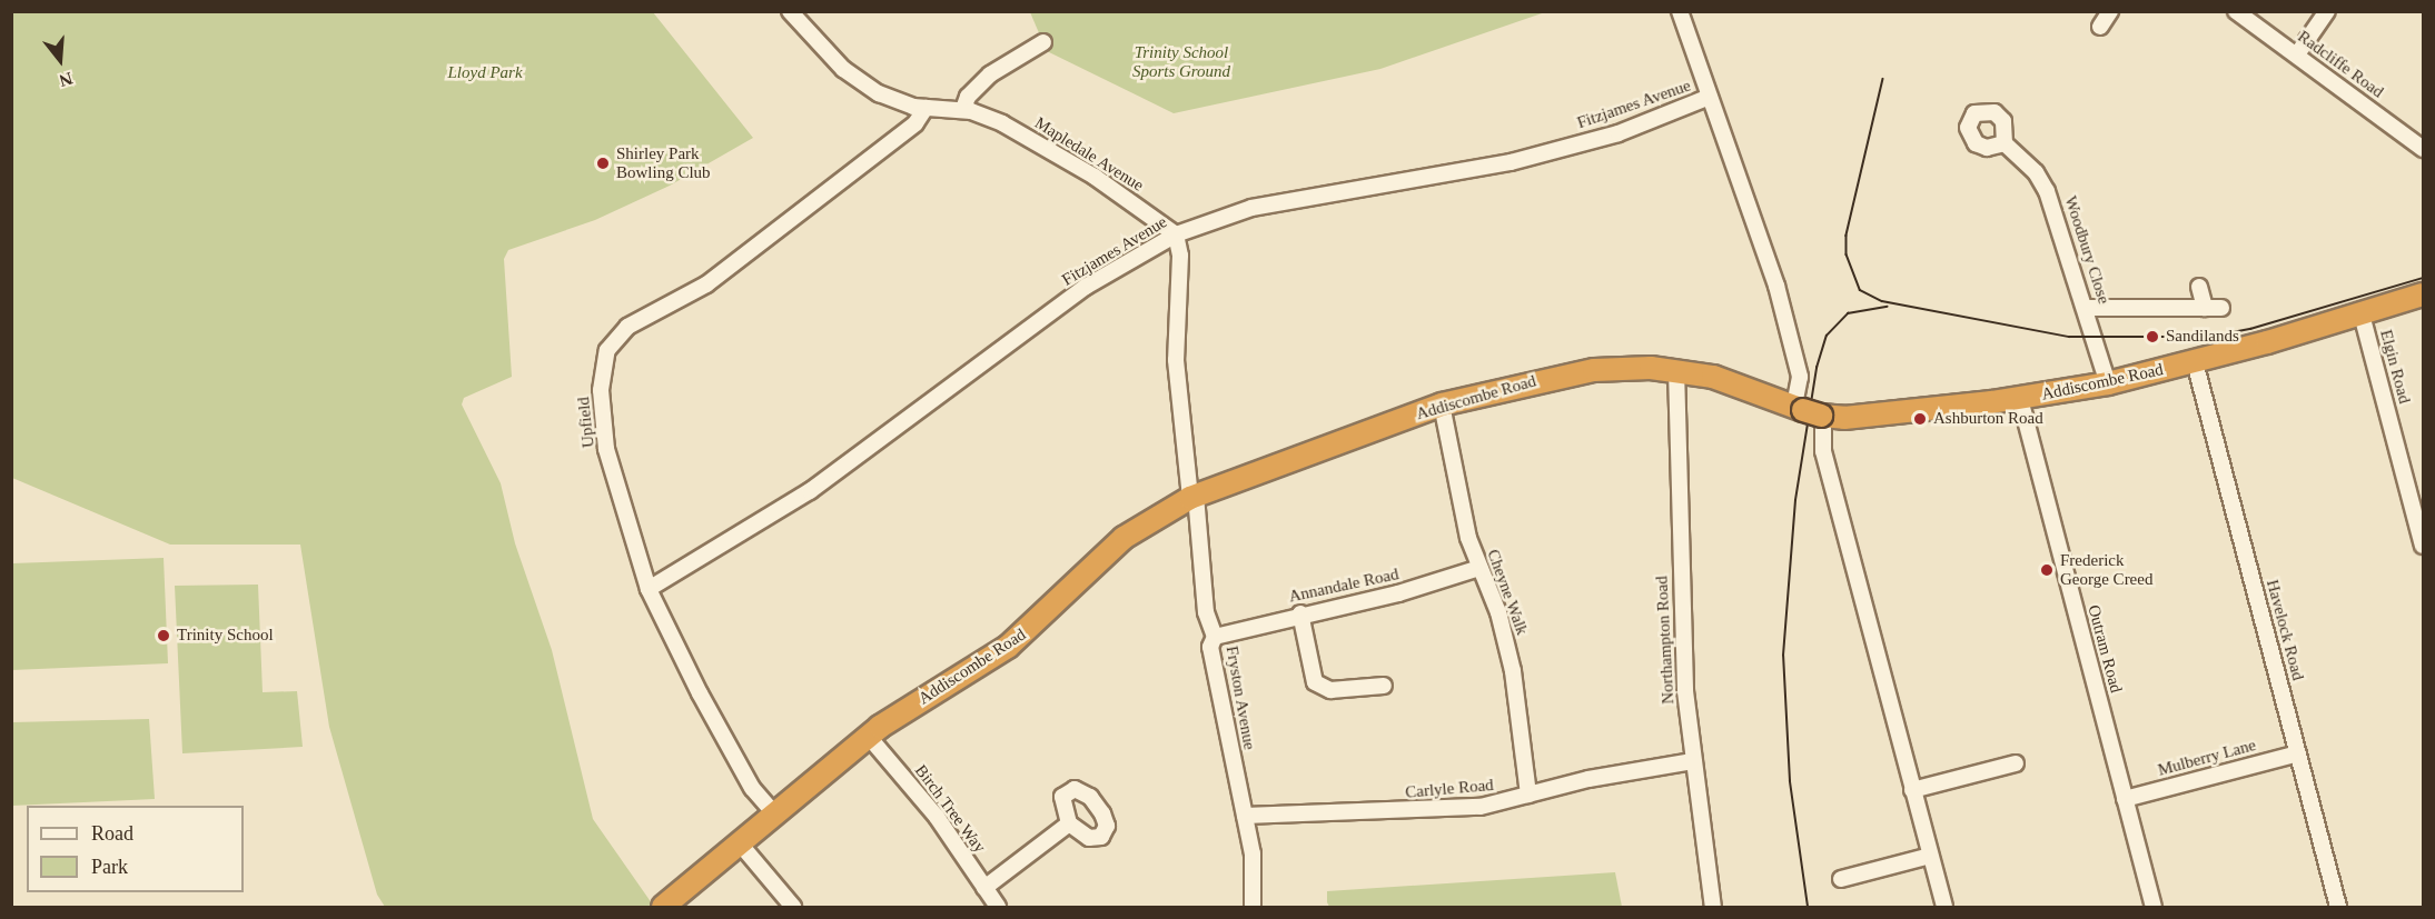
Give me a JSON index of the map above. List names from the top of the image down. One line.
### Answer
{"streets":{"highway":["Addiscombe Road"],"street":["Radcliffe Road","Fitzjames Avenue","Mapledale Avenue","Woodbury Close","Elgin Road","Upfield","Annandale Road","Cheyne Walk","Havelock Road","Northampton Road","Outram Road","Fryston Avenue","Mulberry Lane","Carlyle Road","Birch Tree Way"]},"crossings":[["Fitzjames Avenue","Mapledale Avenue"],["Fitzjames Avenue","Upfield"],["Mapledale Avenue","Upfield"],["Woodbury Close","Addiscombe Road"],["Elgin Road","Addiscombe Road"],["Addiscombe Road","Upfield"],["Addiscombe Road","Cheyne Walk"],["Addiscombe Road","Havelock Road"],["Addiscombe Road","Northampton Road"],["Addiscombe Road","Outram Road"],["Addiscombe Road","Fryston Avenue"],["Addiscombe Road","Birch Tree Way"],["Annandale Road","Cheyne Walk"],["Annandale Road","Fryston Avenue"],["Cheyne Walk","Carlyle Road"],["Havelock Road","Mulberry Lane"],["Northampton Road","Carlyle Road"],["Outram Road","Mulberry Lane"],["Fryston Avenue","Carlyle Road"]],"parks":["Trinity School Sports Ground","Lloyd Park"],"places":["Shirley Park Bowling Club","Sandilands","Ashburton Road","Frederick George Creed","Trinity School"],"legend":["Road","Park"],"north":"bottom"}
